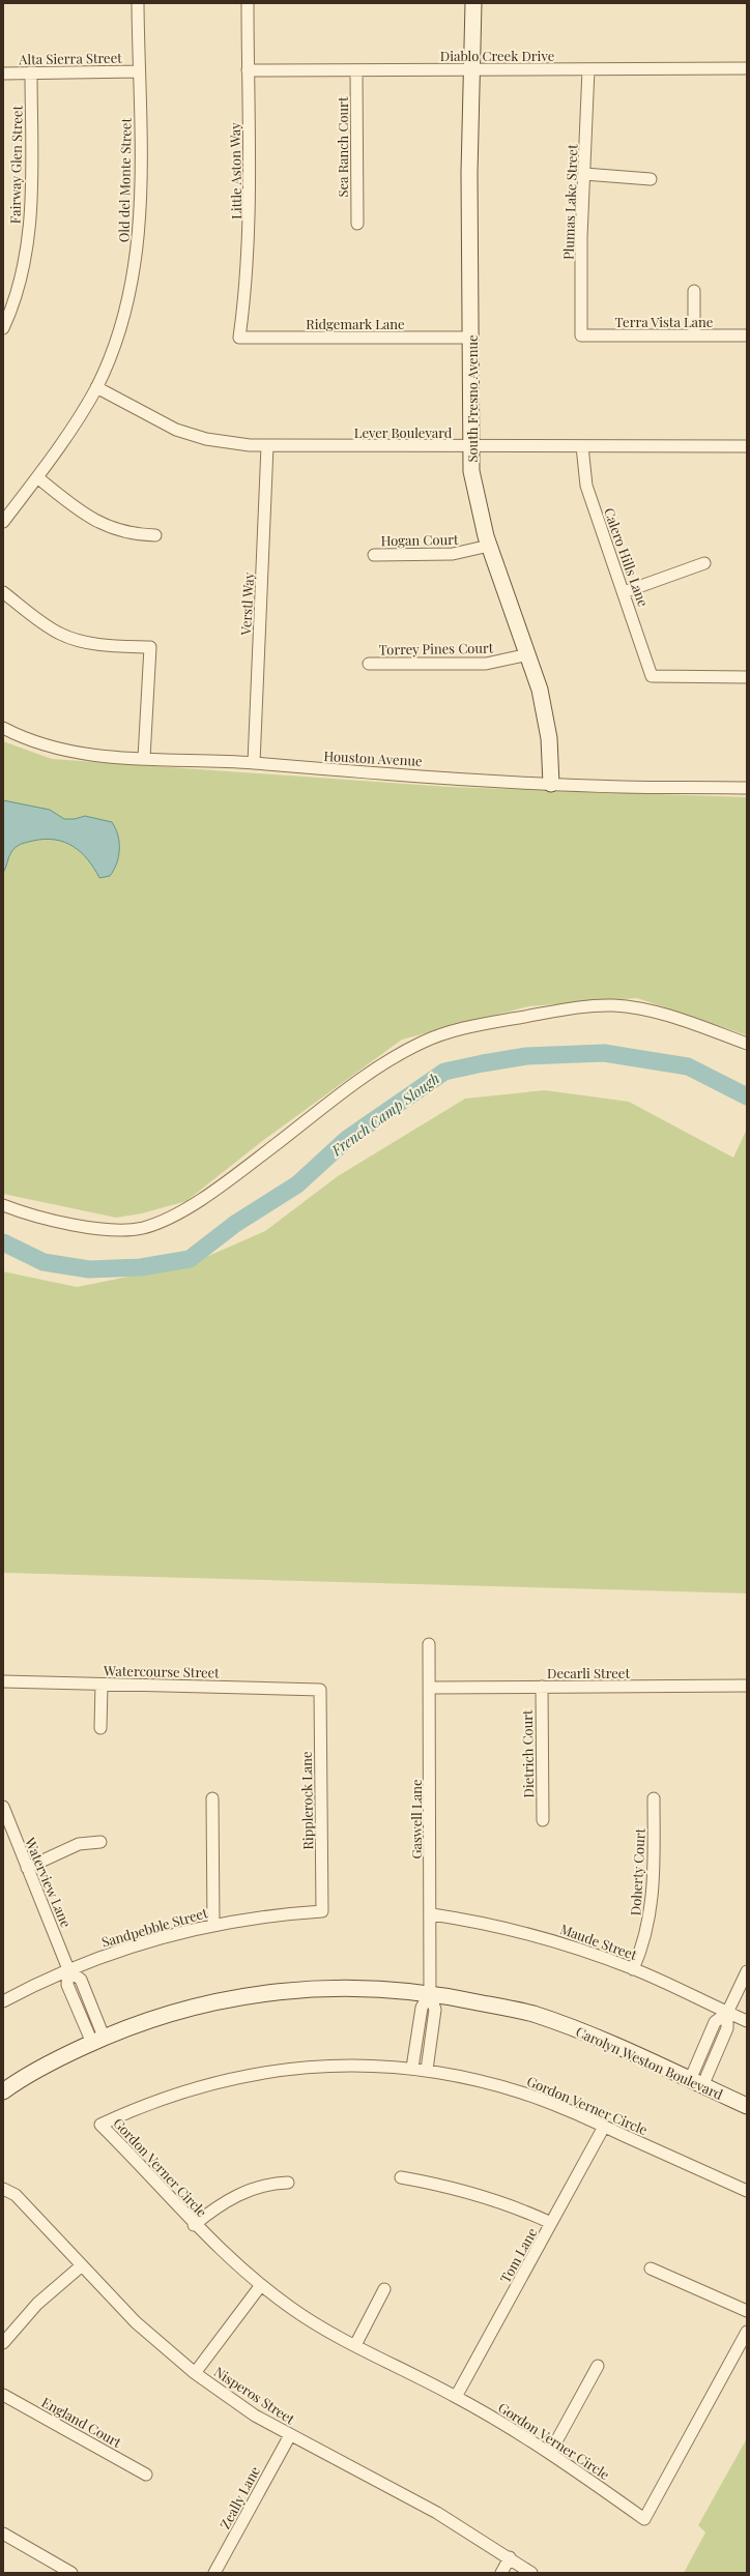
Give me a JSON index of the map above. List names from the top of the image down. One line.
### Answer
{"streets":{"street":["Diablo Creek Drive","Alta Sierra Street","Sea Ranch Court","Fairway Glen Street","Little Aston Way","Old del Monte Street","Plumas Lake Street","Terra Vista Lane","Ridgemark Lane","South Fresno Avenue","Lever Boulevard","Hogan Court","Calero Hills Lane","Verstl Way","Torrey Pines Court","Houston Avenue","Watercourse Street","Decarli Street","Dietrich Court","Ripplerock Lane","Gaswell Lane","Doherty Court","Waterview Lane","Sandpebble Street","Maude Street","Carolyn Weston Boulevard","Gordon Verner Circle","Tom Lane","Nisperos Street","England Court","Zeally Lane"]},"crossings":[["Diablo Creek Drive","Sea Ranch Court"],["Diablo Creek Drive","Little Aston Way"],["Diablo Creek Drive","Plumas Lake Street"],["Diablo Creek Drive","South Fresno Avenue"],["Alta Sierra Street","Fairway Glen Street"],["Alta Sierra Street","Old del Monte Street"],["Little Aston Way","Ridgemark Lane"],["Old del Monte Street","Lever Boulevard"],["Plumas Lake Street","Terra Vista Lane"],["Ridgemark Lane","South Fresno Avenue"],["South Fresno Avenue","Lever Boulevard"],["South Fresno Avenue","Hogan Court"],["South Fresno Avenue","Torrey Pines Court"],["South Fresno Avenue","Houston Avenue"],["Lever Boulevard","Calero Hills Lane"],["Lever Boulevard","Verstl Way"],["Verstl Way","Houston Avenue"],["Watercourse Street","Ripplerock Lane"],["Decarli Street","Dietrich Court"],["Decarli Street","Gaswell Lane"],["Ripplerock Lane","Sandpebble Street"],["Gaswell Lane","Maude Street"],["Gaswell Lane","Carolyn Weston Boulevard"],["Gaswell Lane","Gordon Verner Circle"],["Doherty Court","Maude Street"],["Waterview Lane","Sandpebble Street"],["Waterview Lane","Carolyn Weston Boulevard"],["Gordon Verner Circle","Tom Lane"],["Nisperos Street","Zeally Lane"]],"water":["French Camp Slough"]}
